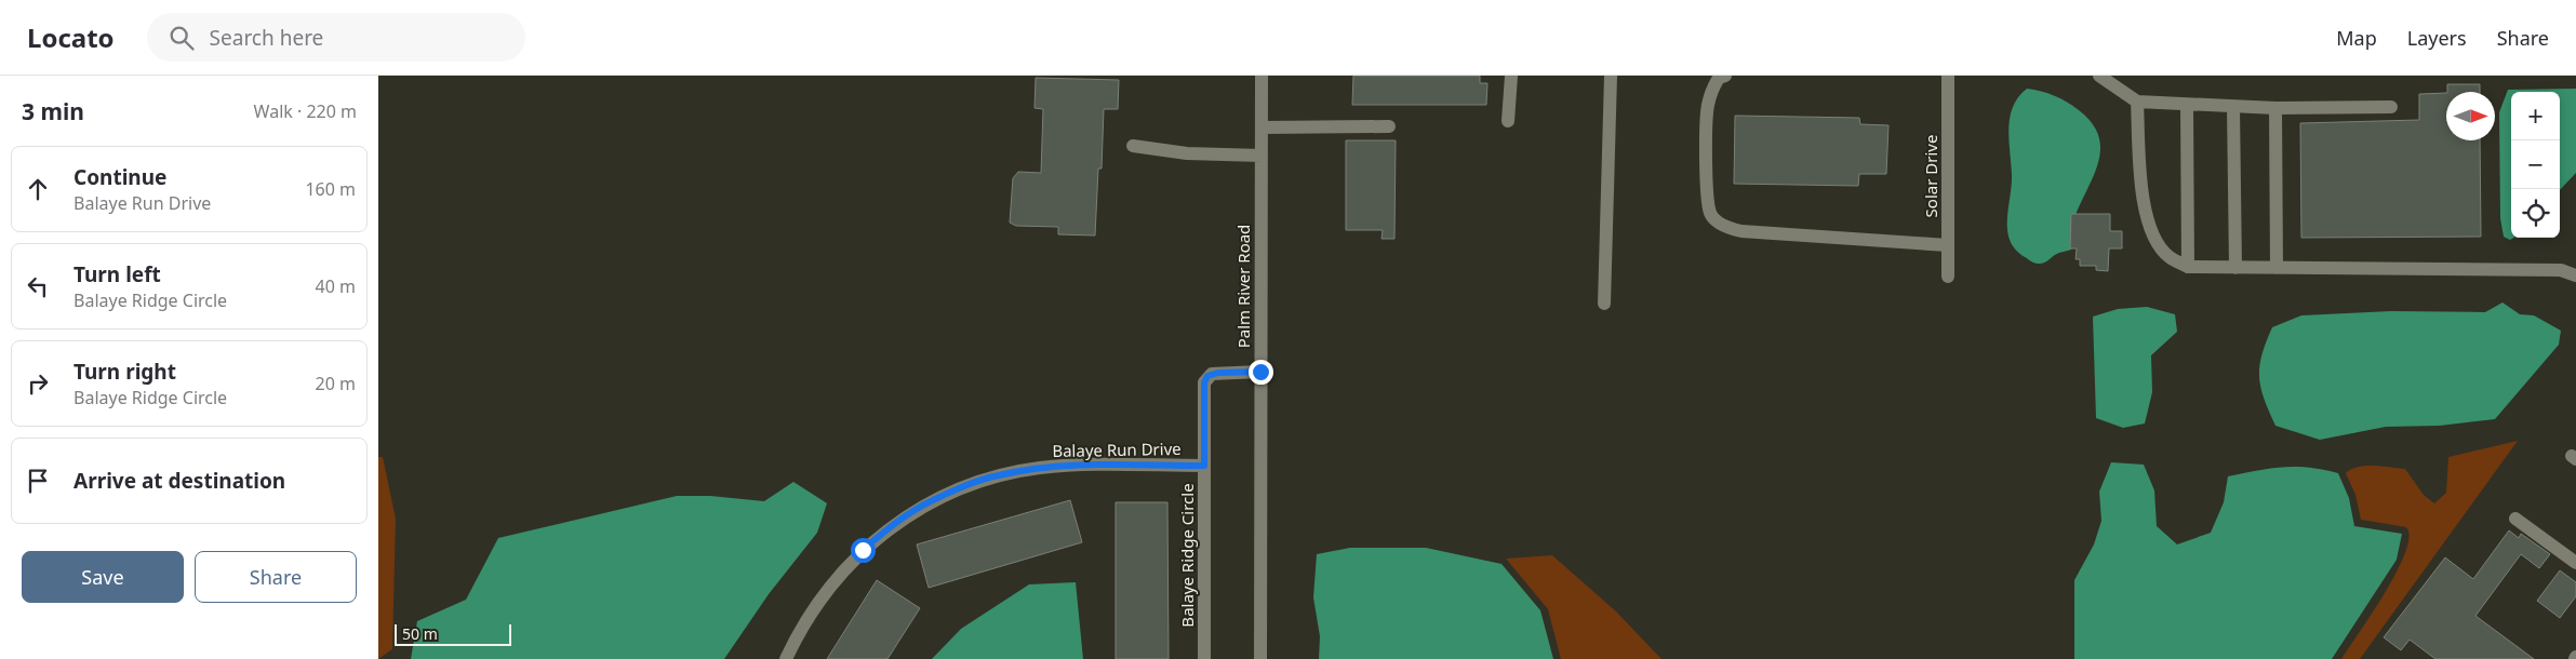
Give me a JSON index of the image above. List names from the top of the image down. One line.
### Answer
{"streets":{"street":["Solar Drive","Palm River Road","Balaye Run Drive","Balaye Ridge Circle"]},"crossings":[["Palm River Road","Balaye Ridge Circle"],["Balaye Run Drive","Balaye Ridge Circle"]],"scale_bar":"50 m","north":"right","page":{"header":"Locato","search":"Search here","nav":["Map","Layers","Share"],"heading":["3 min","Walk · 220 m"],"map_buttons":["+","−"],"list":[["Continue","Balaye Run Drive","160 m"],["Turn left","Balaye Ridge Circle","40 m"],["Turn right","Balaye Ridge Circle","20 m"],"Arrive at destination"],"buttons":["Save","Share"],"scale":"50 m"}}
